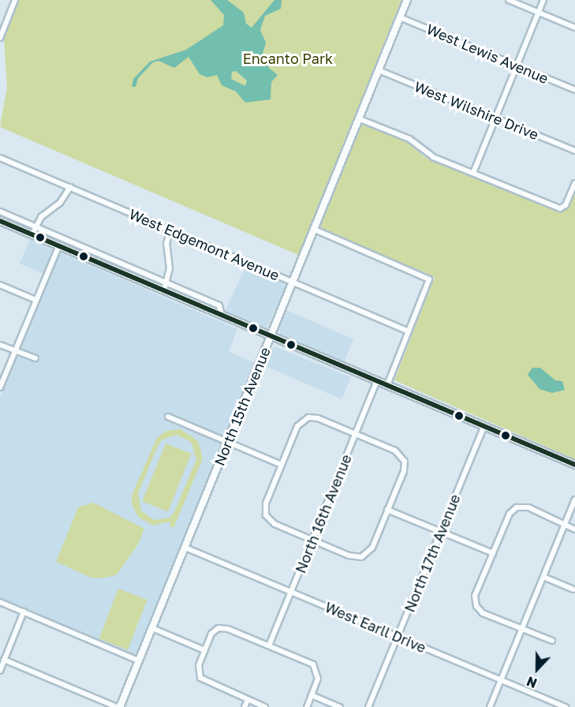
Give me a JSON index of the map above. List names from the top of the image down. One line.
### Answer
{"streets":{"street":["West Lewis Avenue","West Wilshire Drive","West Edgemont Avenue","North 15th Avenue","North 16th Avenue","North 17th Avenue","West Earll Drive"]},"crossings":[["West Lewis Avenue","North 15th Avenue"],["West Wilshire Drive","North 15th Avenue"],["West Edgemont Avenue","North 15th Avenue"],["North 15th Avenue","West Earll Drive"],["North 16th Avenue","West Earll Drive"],["North 17th Avenue","West Earll Drive"]],"parks":["Encanto Park"],"north":"bottom"}
